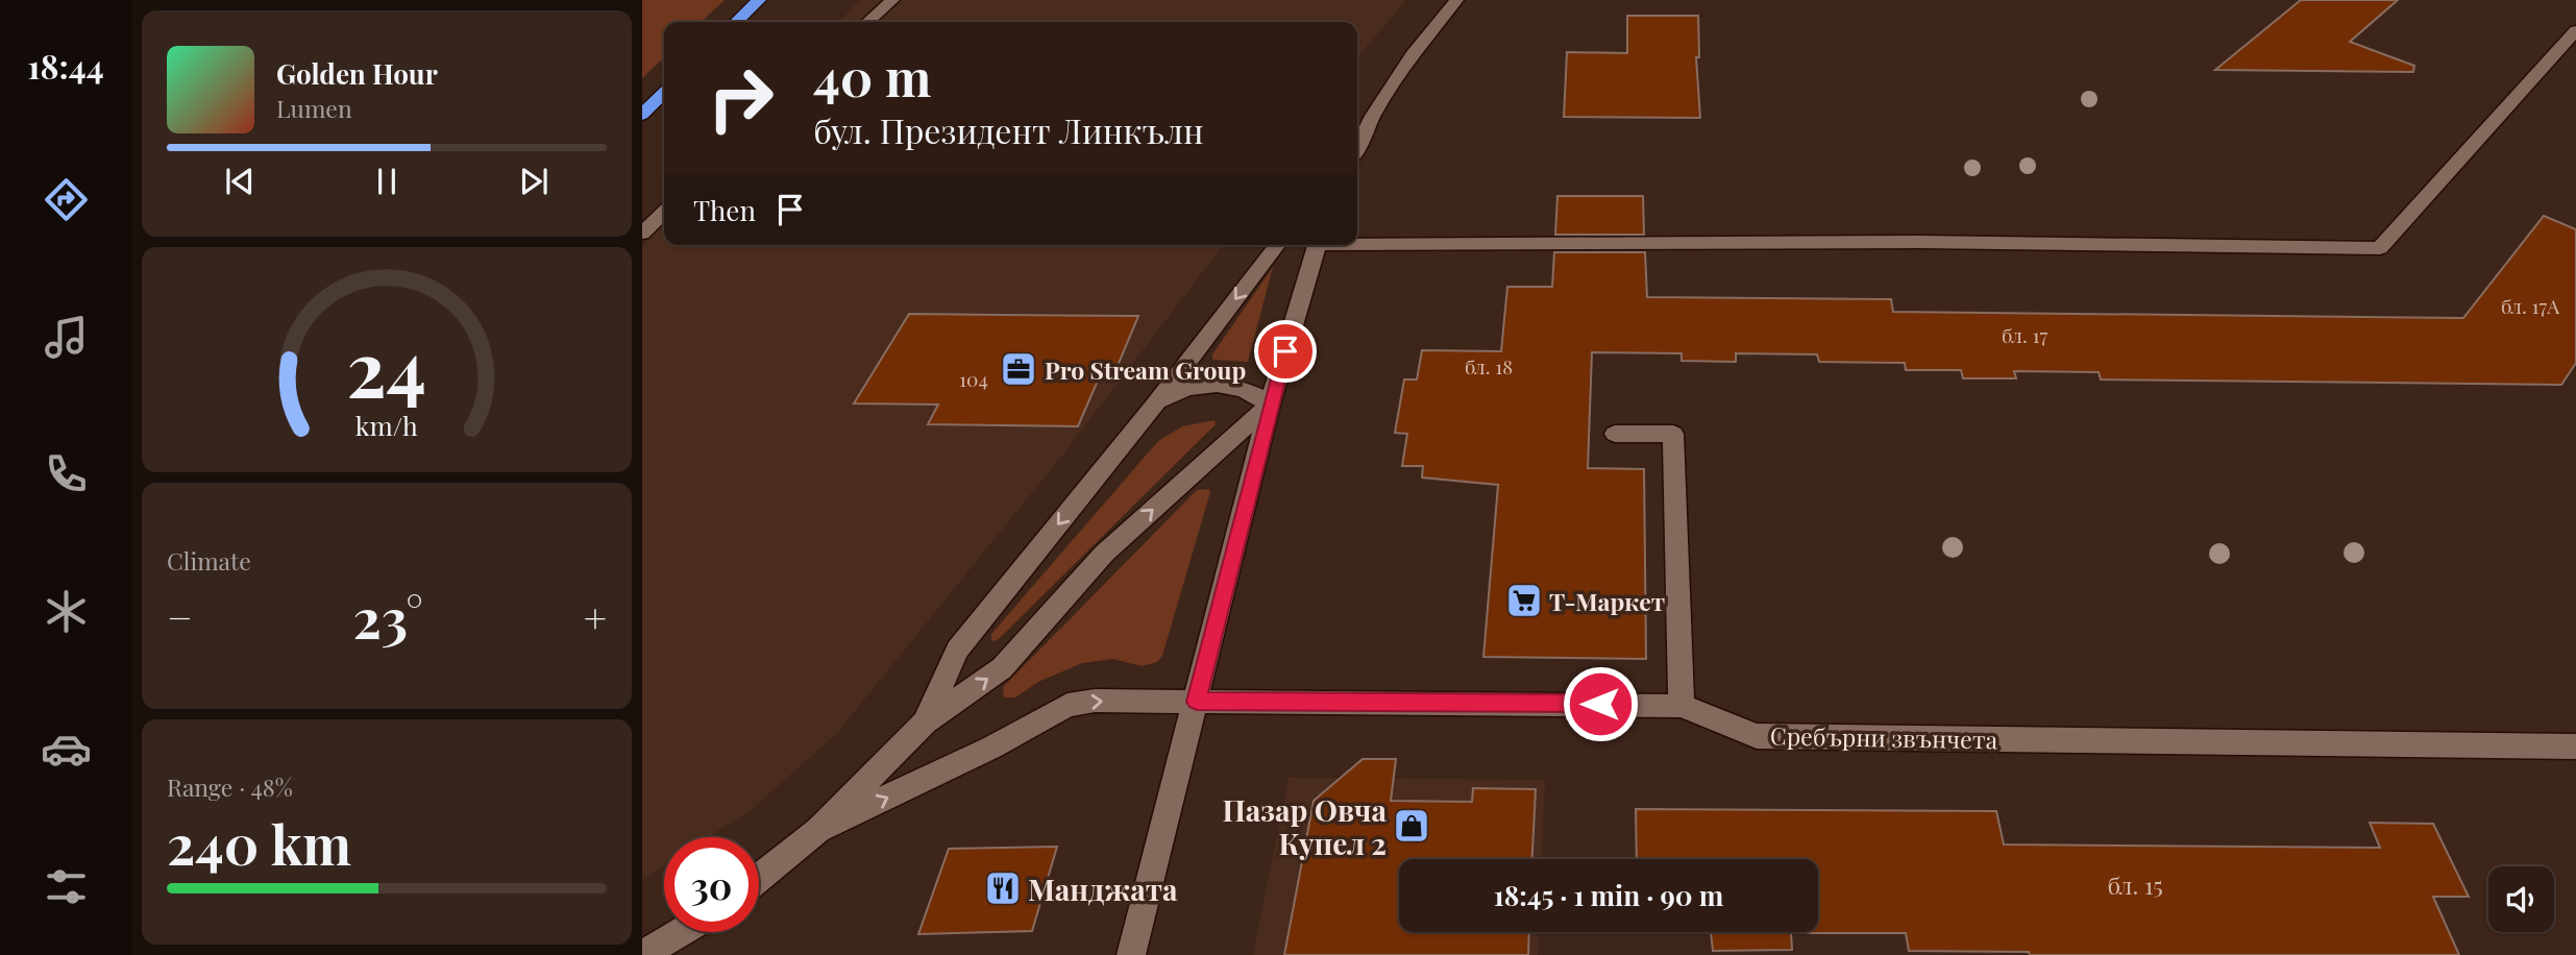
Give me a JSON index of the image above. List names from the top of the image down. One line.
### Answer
{"streets":{"street":["Сребърни звънчета"]},"places":{"office":["Pro Stream Group"],"supermarket":["Т-Маркет"],"shop":["Пазар Овча Купел 2"],"restaurant":["Манджата"]},"house_numbers":["бл. 17А","бл. 17","бл. 18","104","бл. 15"],"page":{"tabs":"18:44","turn":["40 m","бул. Президент Линкълн"],"song":["Golden Hour","Lumen"],"then":"Then","tile":["Climate",["Range · 48%","240 km"]],"heat":["−","23°","+"],"limit":"30","trip":"18:45 · 1 min · 90 m","gauge":["24","km/h"]}}
